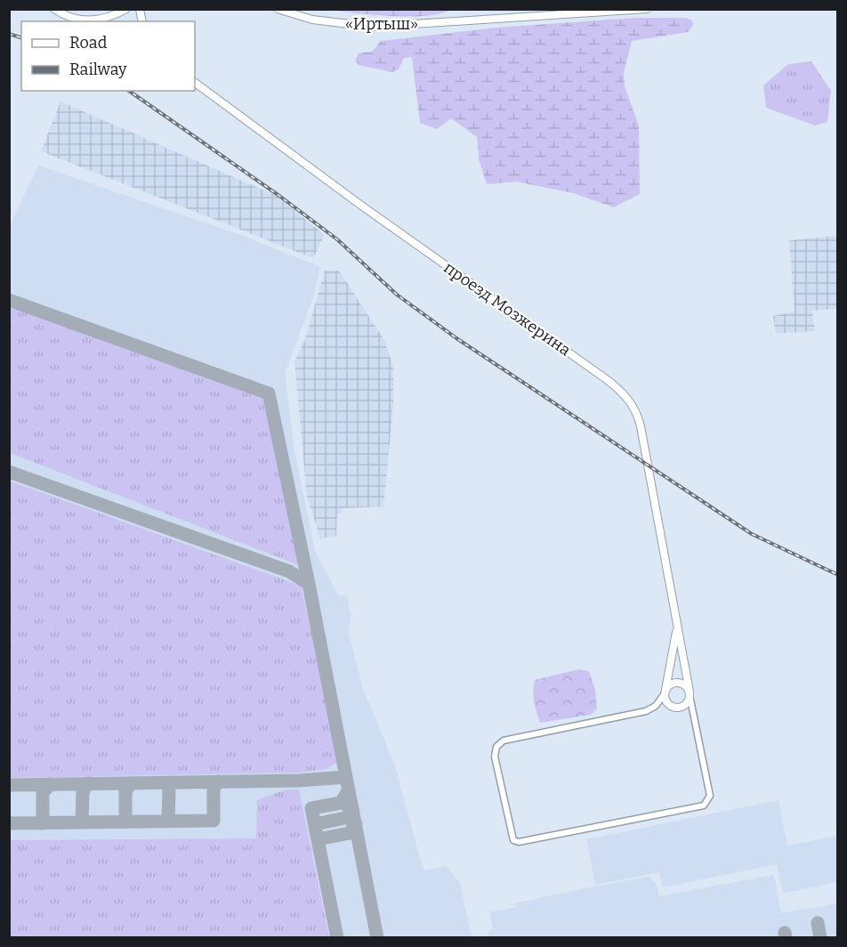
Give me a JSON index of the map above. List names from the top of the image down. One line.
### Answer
{"streets":{"main road":["«Иртыш»","проезд Мозжерина"]},"legend":["Road","Railway"]}
